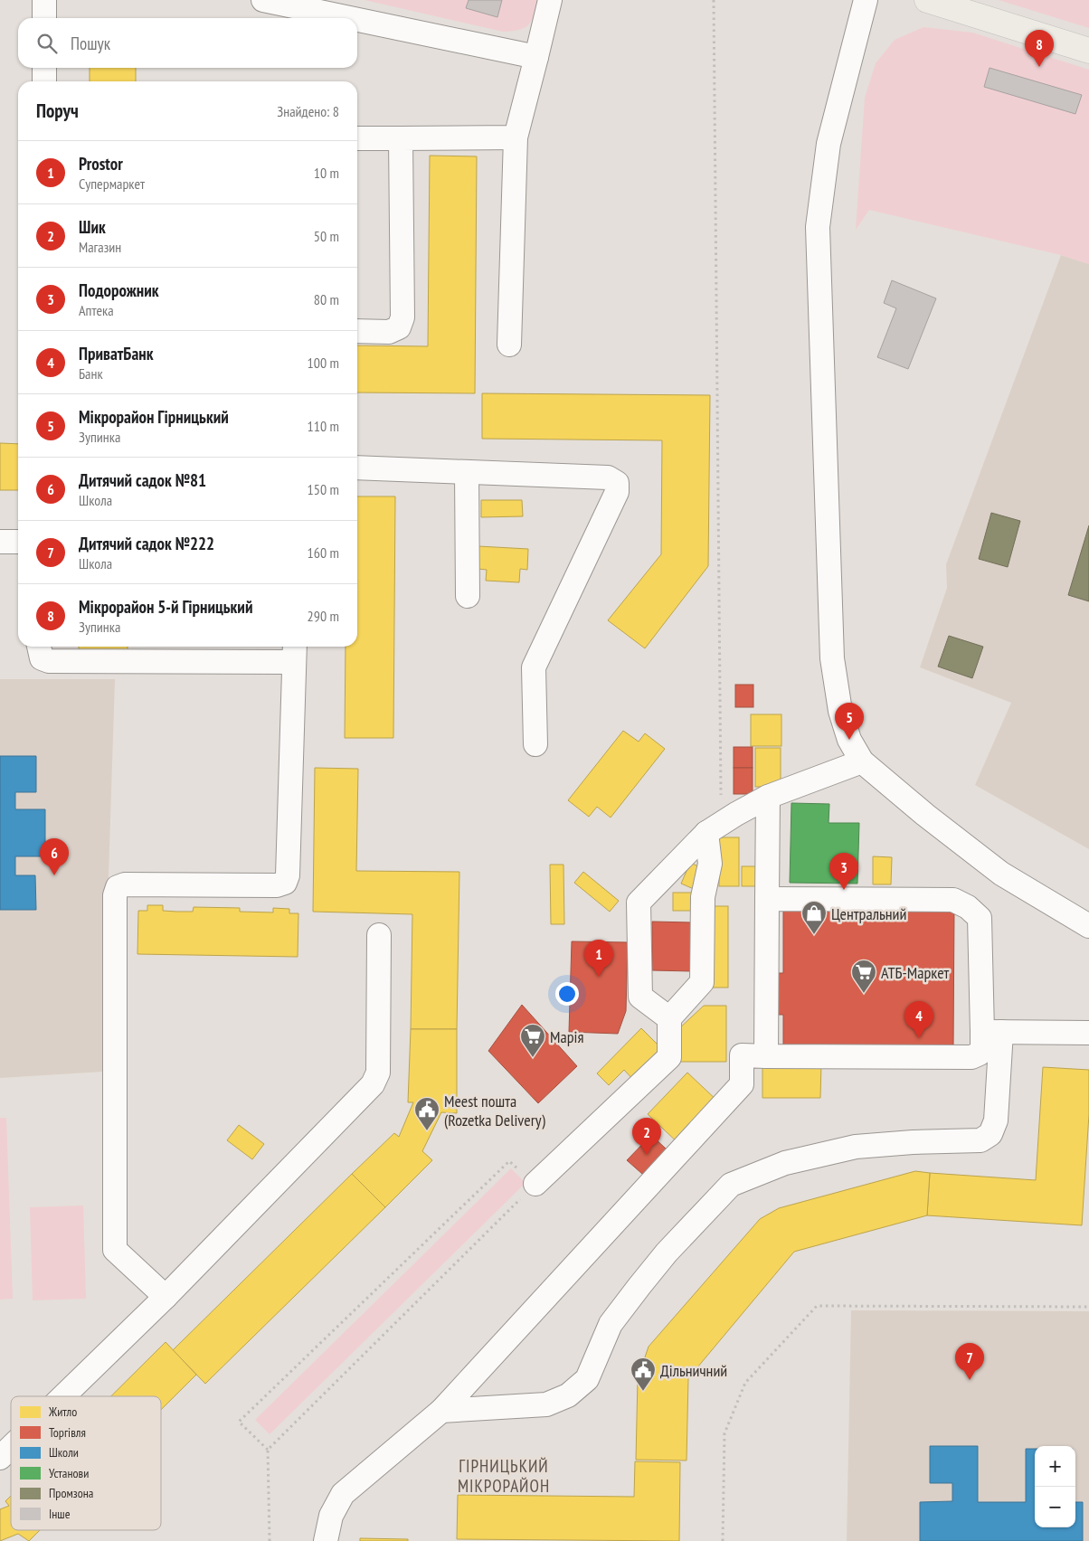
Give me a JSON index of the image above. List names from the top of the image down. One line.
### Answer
{"districts":["ГІРНИЦЬКИЙ МІКРОРАЙОН"],"places":{"shop":["Центральний"],"supermarket":["АТБ-Маркет","Марія"],"public building":["Meest пошта (Rozetka Delivery)","Дільничний"]},"legend":["Житло","Торгівля","Школи","Установи","Промзона","Інше"],"page":{"search":"Пошук","pins":["8","5","6","3","1","4","2","7"],"heading":["Поруч","Знайдено: 8"],"list":[{"mark":"1","name":"Prostor","note":"Супермаркет","value":"10 m"},{"mark":"2","name":"Шик","note":"Магазин","value":"50 m"},{"mark":"3","name":"Подорожник","note":"Аптека","value":"80 m"},{"mark":"4","name":"ПриватБанк","note":"Банк","value":"100 m"},{"mark":"5","name":"Мiкрорайон Гiрницький","note":"Зупинка","value":"110 m"},{"mark":"6","name":"Дитячий садок №81","note":"Школа","value":"150 m"},{"mark":"7","name":"Дитячий садок №222","note":"Школа","value":"160 m"},{"mark":"8","name":"Мікрорайон 5-й Гірницький","note":"Зупинка","value":"290 m"}],"map_buttons":["+","−"]}}
